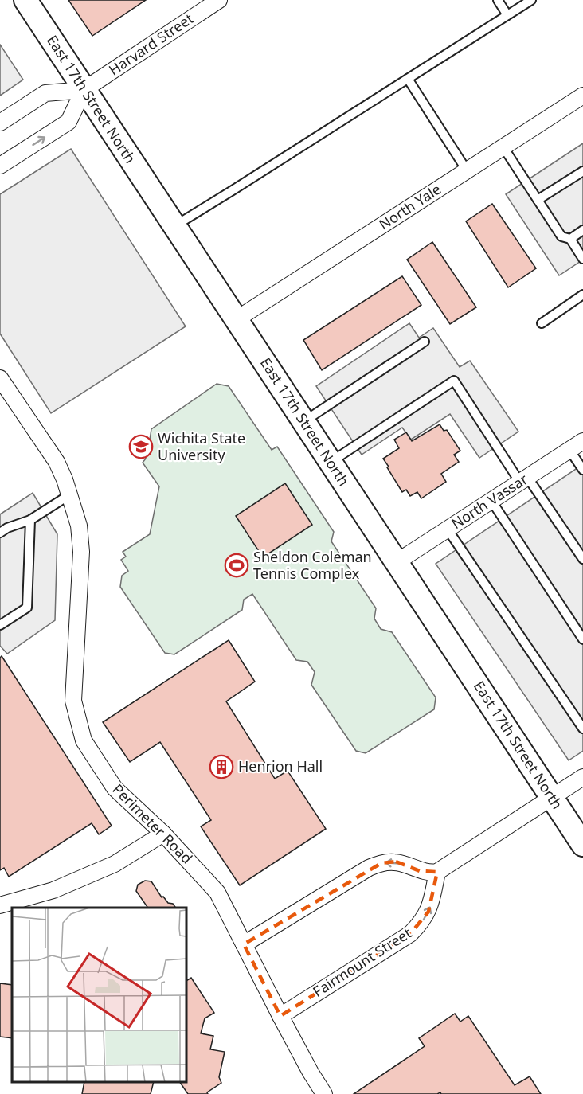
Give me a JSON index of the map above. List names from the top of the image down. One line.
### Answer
{"streets":{"street":["Harvard Street","East 17th Street North","North Yale","North Vassar","Perimeter Road","Fairmount Street"]},"crossings":[["Harvard Street","East 17th Street North"],["East 17th Street North","North Yale"],["East 17th Street North","North Vassar"],["Perimeter Road","Fairmount Street"]],"one_way":["Fairmount Street"],"places":{"school or university":["Wichita State University"],"sports":["Sheldon Coleman Tennis Complex"],"building":["Henrion Hall"]}}
